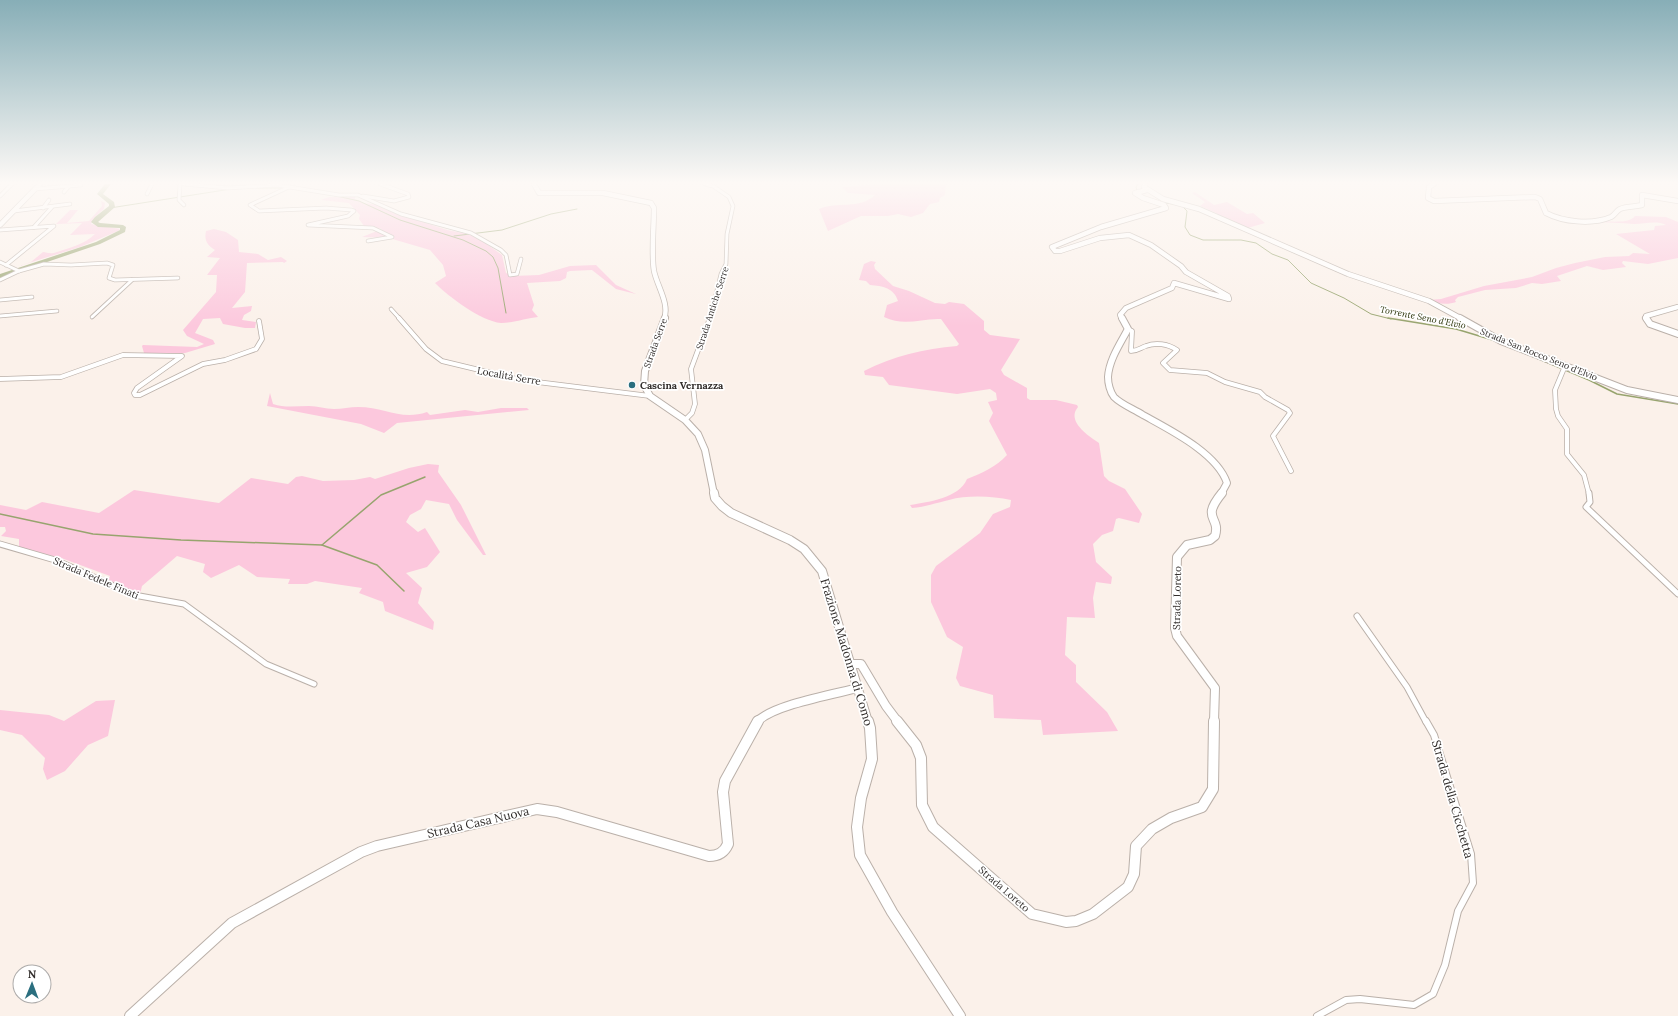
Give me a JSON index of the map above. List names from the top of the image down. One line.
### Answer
{"streets":{"street":["Strada Antiche Serre","Strada Serre","Strada San Rocco Seno d'Elvio","Località Serre","Strada Fedele Finati","Strada Loreto","Frazione Madonna di Como","Strada della Cicchetta","Strada Casa Nuova"]},"crossings":[["Strada Antiche Serre","Frazione Madonna di Como"],["Strada Serre","Località Serre"],["Strada Loreto","Frazione Madonna di Como"],["Frazione Madonna di Como","Strada Casa Nuova"]],"water":["Torrente Seno d'Elvio"],"places":["Cascina Vernazza"],"north":"top"}
